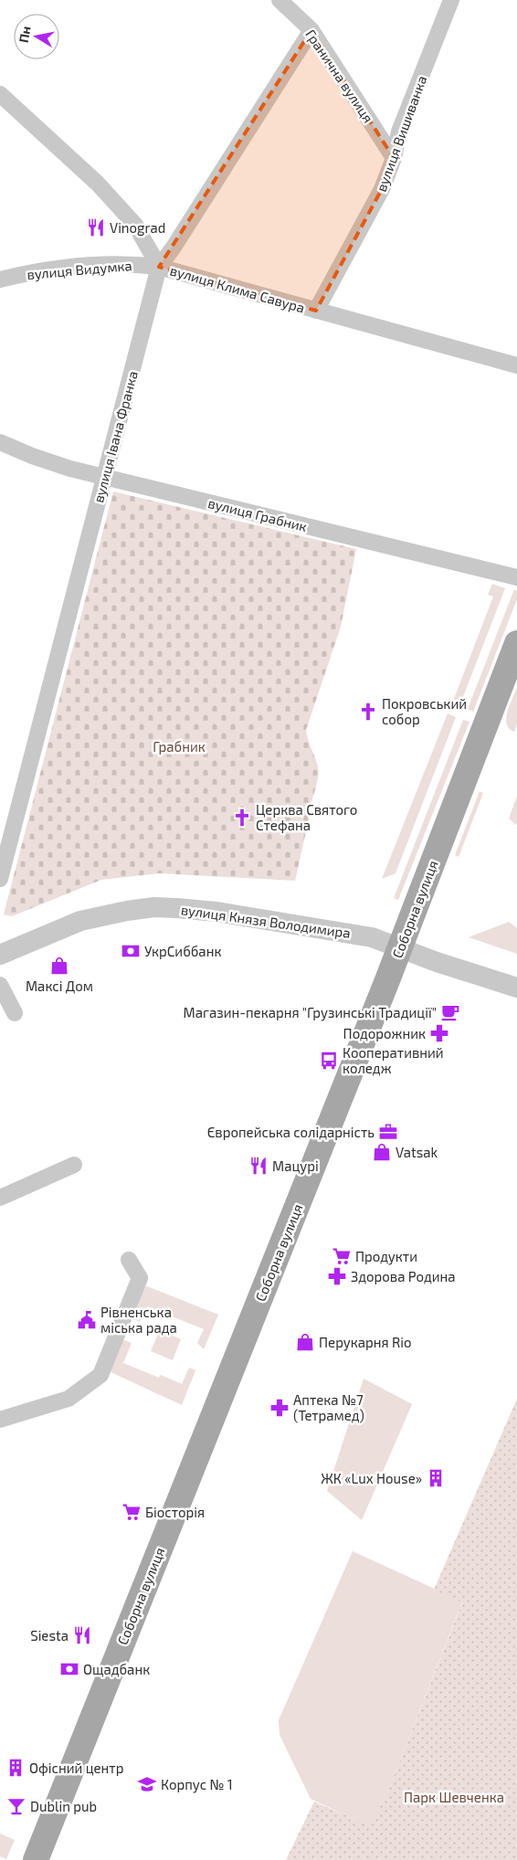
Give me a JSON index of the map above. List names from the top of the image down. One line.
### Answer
{"streets":{"main road":["Соборна вулиця"],"street":["Гранична вулиця","вулиця Вишиванка","вулиця Видумка","вулиця Клима Савура","вулиця Івана Франка","вулиця Грабник","вулиця Князя Володимира"]},"crossings":[["Гранична вулиця","вулиця Вишиванка"],["Гранична вулиця","вулиця Івана Франка"],["вулиця Вишиванка","вулиця Клима Савура"],["вулиця Видумка","вулиця Клима Савура"],["вулиця Видумка","вулиця Івана Франка"],["вулиця Клима Савура","вулиця Івана Франка"],["вулиця Івана Франка","вулиця Грабник"],["Соборна вулиця","вулиця Князя Володимира"]],"parks":["Грабник","Парк Шевченка"],"places":{"restaurant":["Vinograd","Мацурі","Siesta"],"church":["Покровський собор","Церква Святого Стефана"],"bank":["УкрСиббанк","Ощадбанк"],"shop":["Максі Дом","Vatsak","Перукарня Rio"],"cafe":["Магазин-пекарня \"Грузинські Традиції\""],"pharmacy":["Подорожник","Здорова Родина","Аптека №7 (Тетрамед)"],"bus stop":["Кооперативний коледж"],"office":["Європейська солідарність"],"supermarket":["Продукти","Біосторія"],"public building":["Рівненська міська рада"],"building":["ЖК «Lux House»","Офісний центр"],"school or university":["Корпус № 1"],"bar":["Dublin pub"]},"north":"left"}
